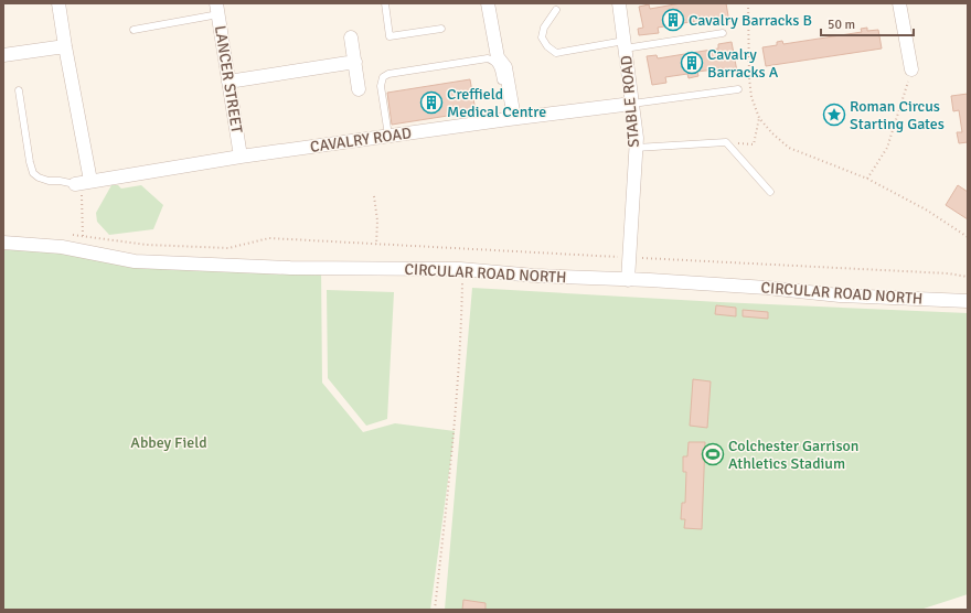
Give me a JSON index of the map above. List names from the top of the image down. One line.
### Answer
{"streets":{"street":["LANCER STREET","STABLE ROAD","CAVALRY ROAD","CIRCULAR ROAD NORTH"]},"crossings":[["LANCER STREET","CAVALRY ROAD"],["STABLE ROAD","CAVALRY ROAD"],["STABLE ROAD","CIRCULAR ROAD NORTH"]],"parks":["Abbey Field"],"places":{"building":["Cavalry Barracks B","Cavalry Barracks A","Creffield Medical Centre"],"place":["Roman Circus Starting Gates"],"sports":["Colchester Garrison Athletics Stadium"]},"scale_bar":"50 m"}
